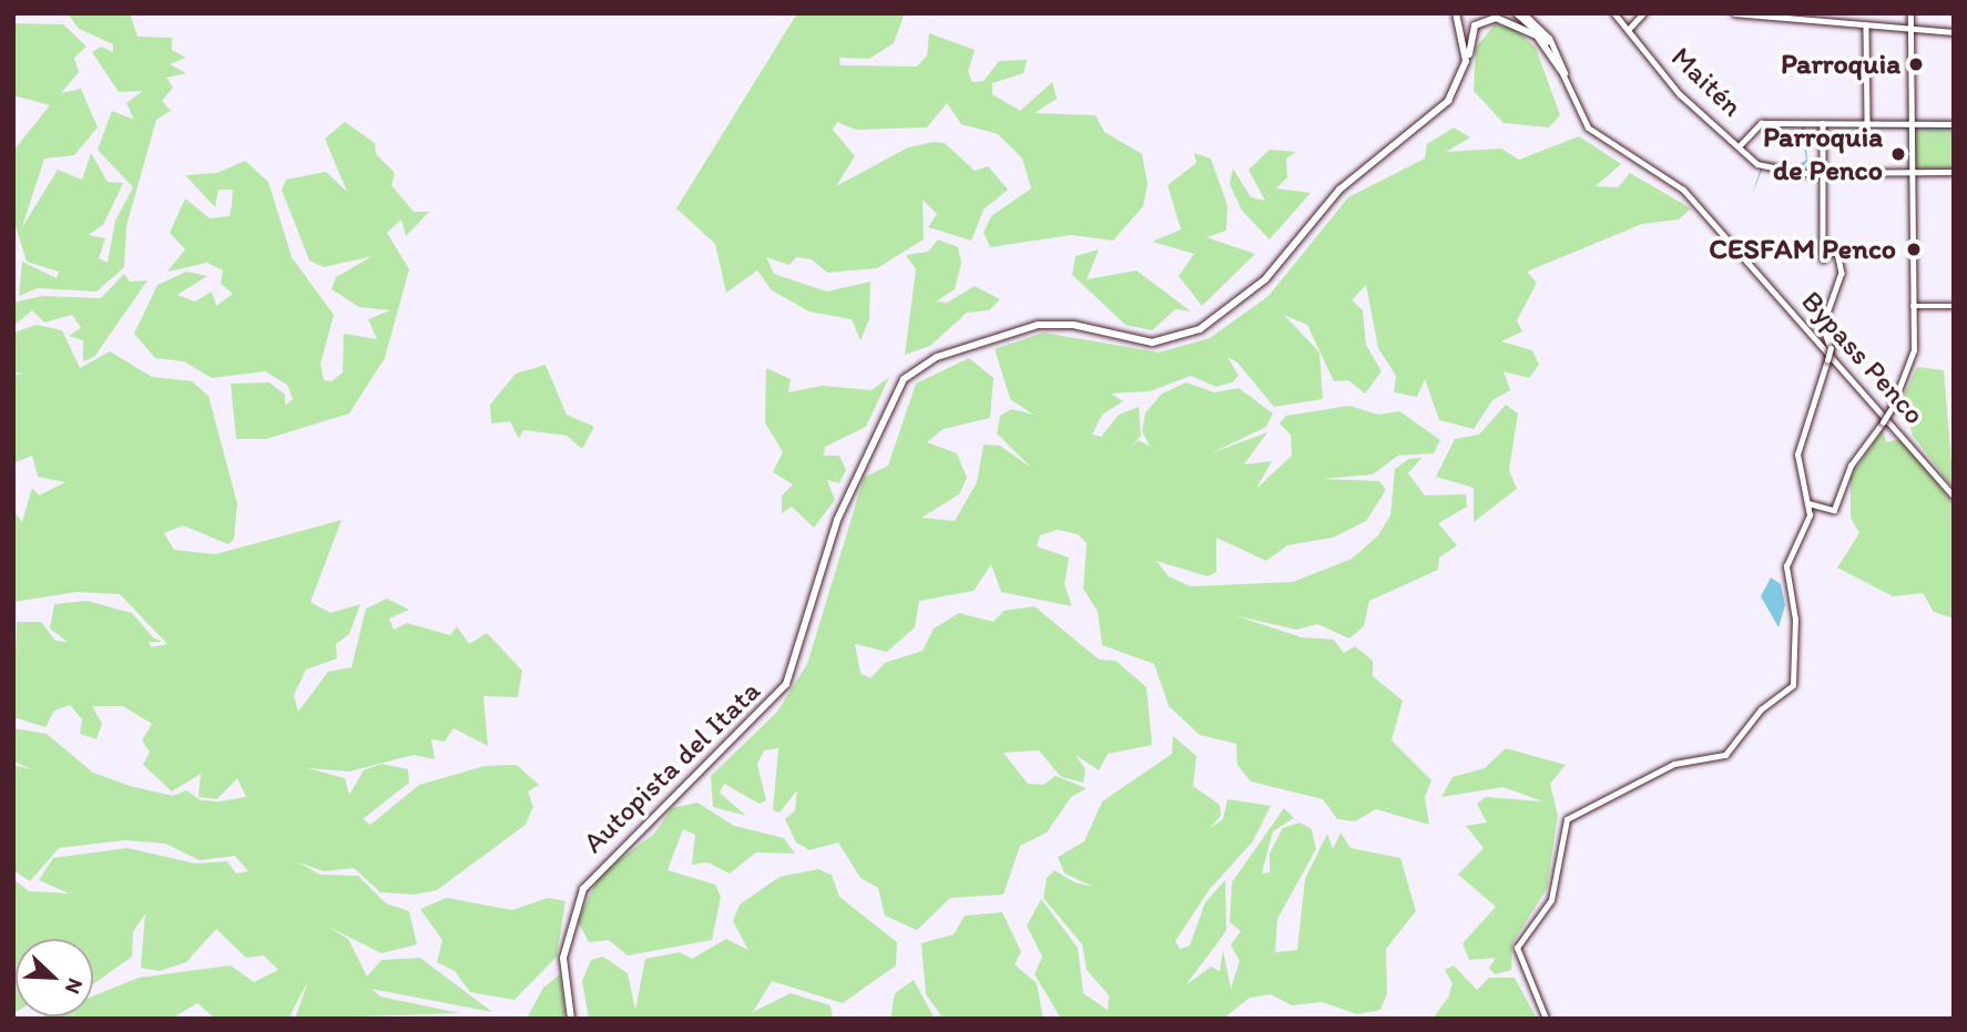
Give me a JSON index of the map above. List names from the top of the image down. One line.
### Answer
{"streets":{"highway":["Autopista del Itata"],"main road":["Bypass Penco"],"street":["Maitén"]},"places":["Parroquia","Parroquia de Penco","CESFAM Penco"],"north":"bottom right"}
